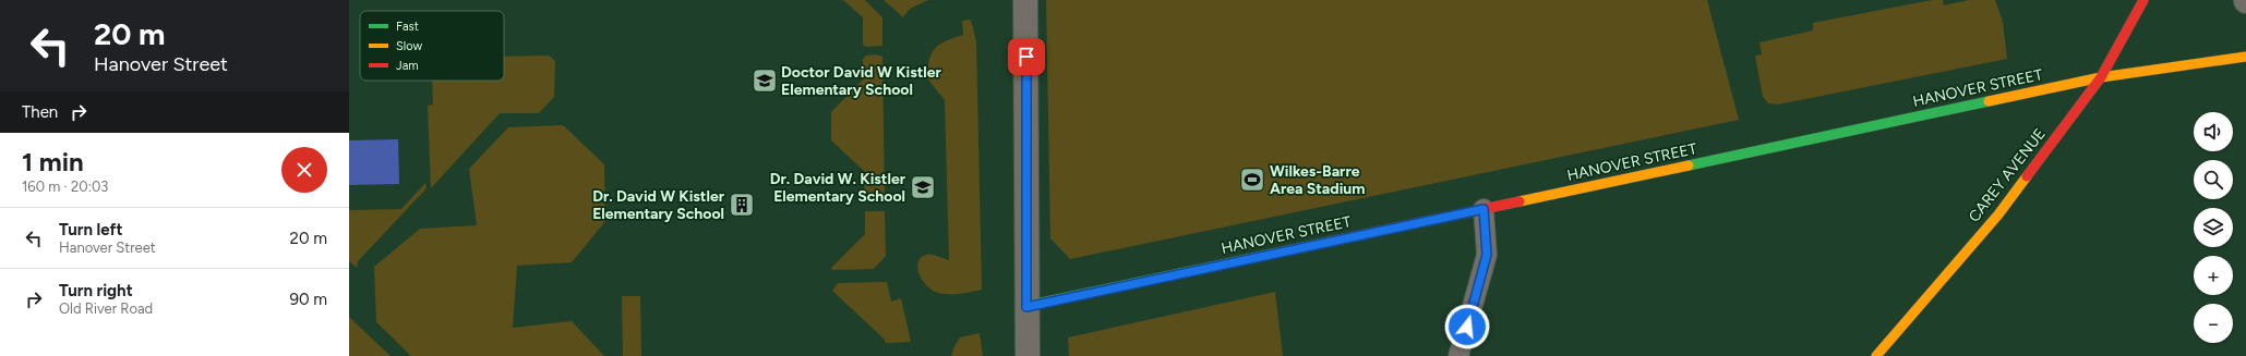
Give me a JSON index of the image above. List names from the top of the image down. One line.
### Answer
{"streets":{"street":["HANOVER STREET","CAREY AVENUE"]},"crossings":[["HANOVER STREET","CAREY AVENUE"]],"places":{"school or university":["Doctor David W Kistler Elementary School","Dr. David W. Kistler Elementary School"],"sports":["Wilkes-Barre Area Stadium"],"building":["Dr. David W Kistler Elementary School"]},"legend":["Fast","Slow","Jam"],"page":{"turn":["20 m","Hanover Street"],"then":"Then","map_buttons":["+","−"],"heading":["1 min","160 m · 20:03"],"list":[{"name":"Turn left","note":"Hanover Street","value":"20 m"},{"name":"Turn right","note":"Old River Road","value":"90 m"}]}}
